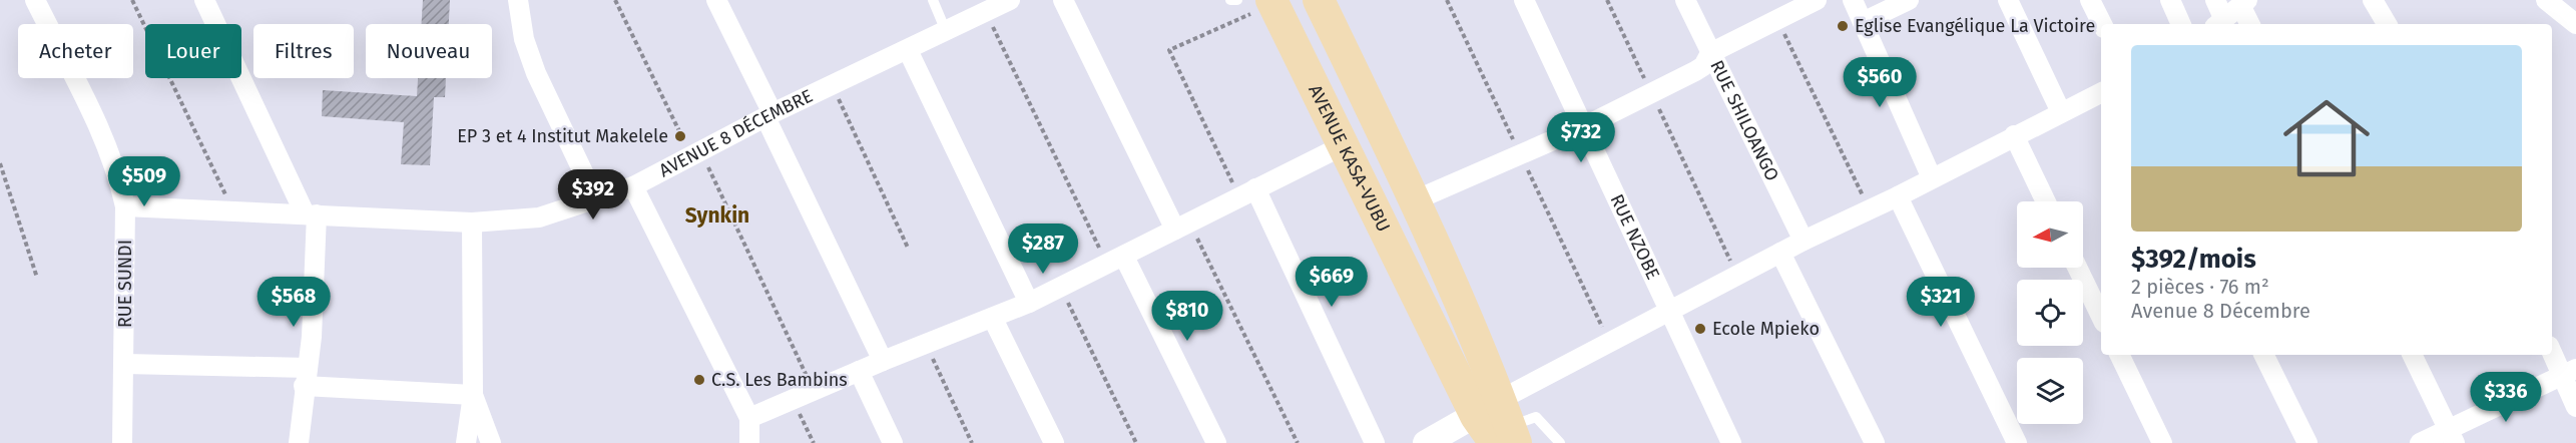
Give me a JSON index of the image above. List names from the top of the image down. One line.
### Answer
{"streets":{"main road":["AVENUE KASA-VUBU"],"street":["RUE SHILOANGO","AVENUE 8 DÉCEMBRE","RUE NZOBE","RUE SUNDI"]},"crossings":[["AVENUE 8 DÉCEMBRE","RUE SUNDI"]],"districts":["Synkin"],"places":["Eglise Evangélique La Victoire","EP 3 et 4 Institut Makelele","Ecole Mpieko","C.S. Les Bambins"],"north":"left","page":{"chip":["Acheter","Louer","Filtres","Nouveau"],"list":[{"name":"$392/mois","note":"2 pièces · 76 m² · Avenue 8 Décembre"}],"price":["$560","$732","$509","$392","$287","$669","$568","$321","$810","$336"]}}
